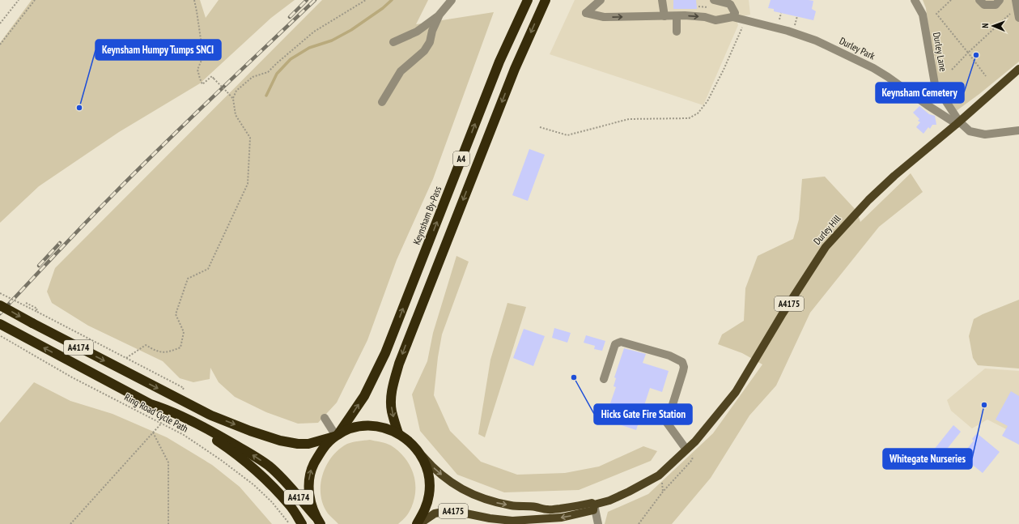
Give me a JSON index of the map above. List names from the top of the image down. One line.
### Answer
{"streets":{"highway":["A4","Keynsham By-Pass","A4174"],"main road":["Durley Hill","A4175"],"street":["Durley Park","Durley Lane"],"path":["Ring Road Cycle Path"]},"crossings":[["Durley Park","Durley Lane"],["Durley Park","Durley Hill"],["Durley Lane","Durley Hill"],["Keynsham By-Pass","A4174"],["Durley Hill","A4175"]],"places":["Keynsham Cemetery","Keynsham Humpy Tumps SNCI","Hicks Gate Fire Station","Whitegate Nurseries"],"north":"left"}
